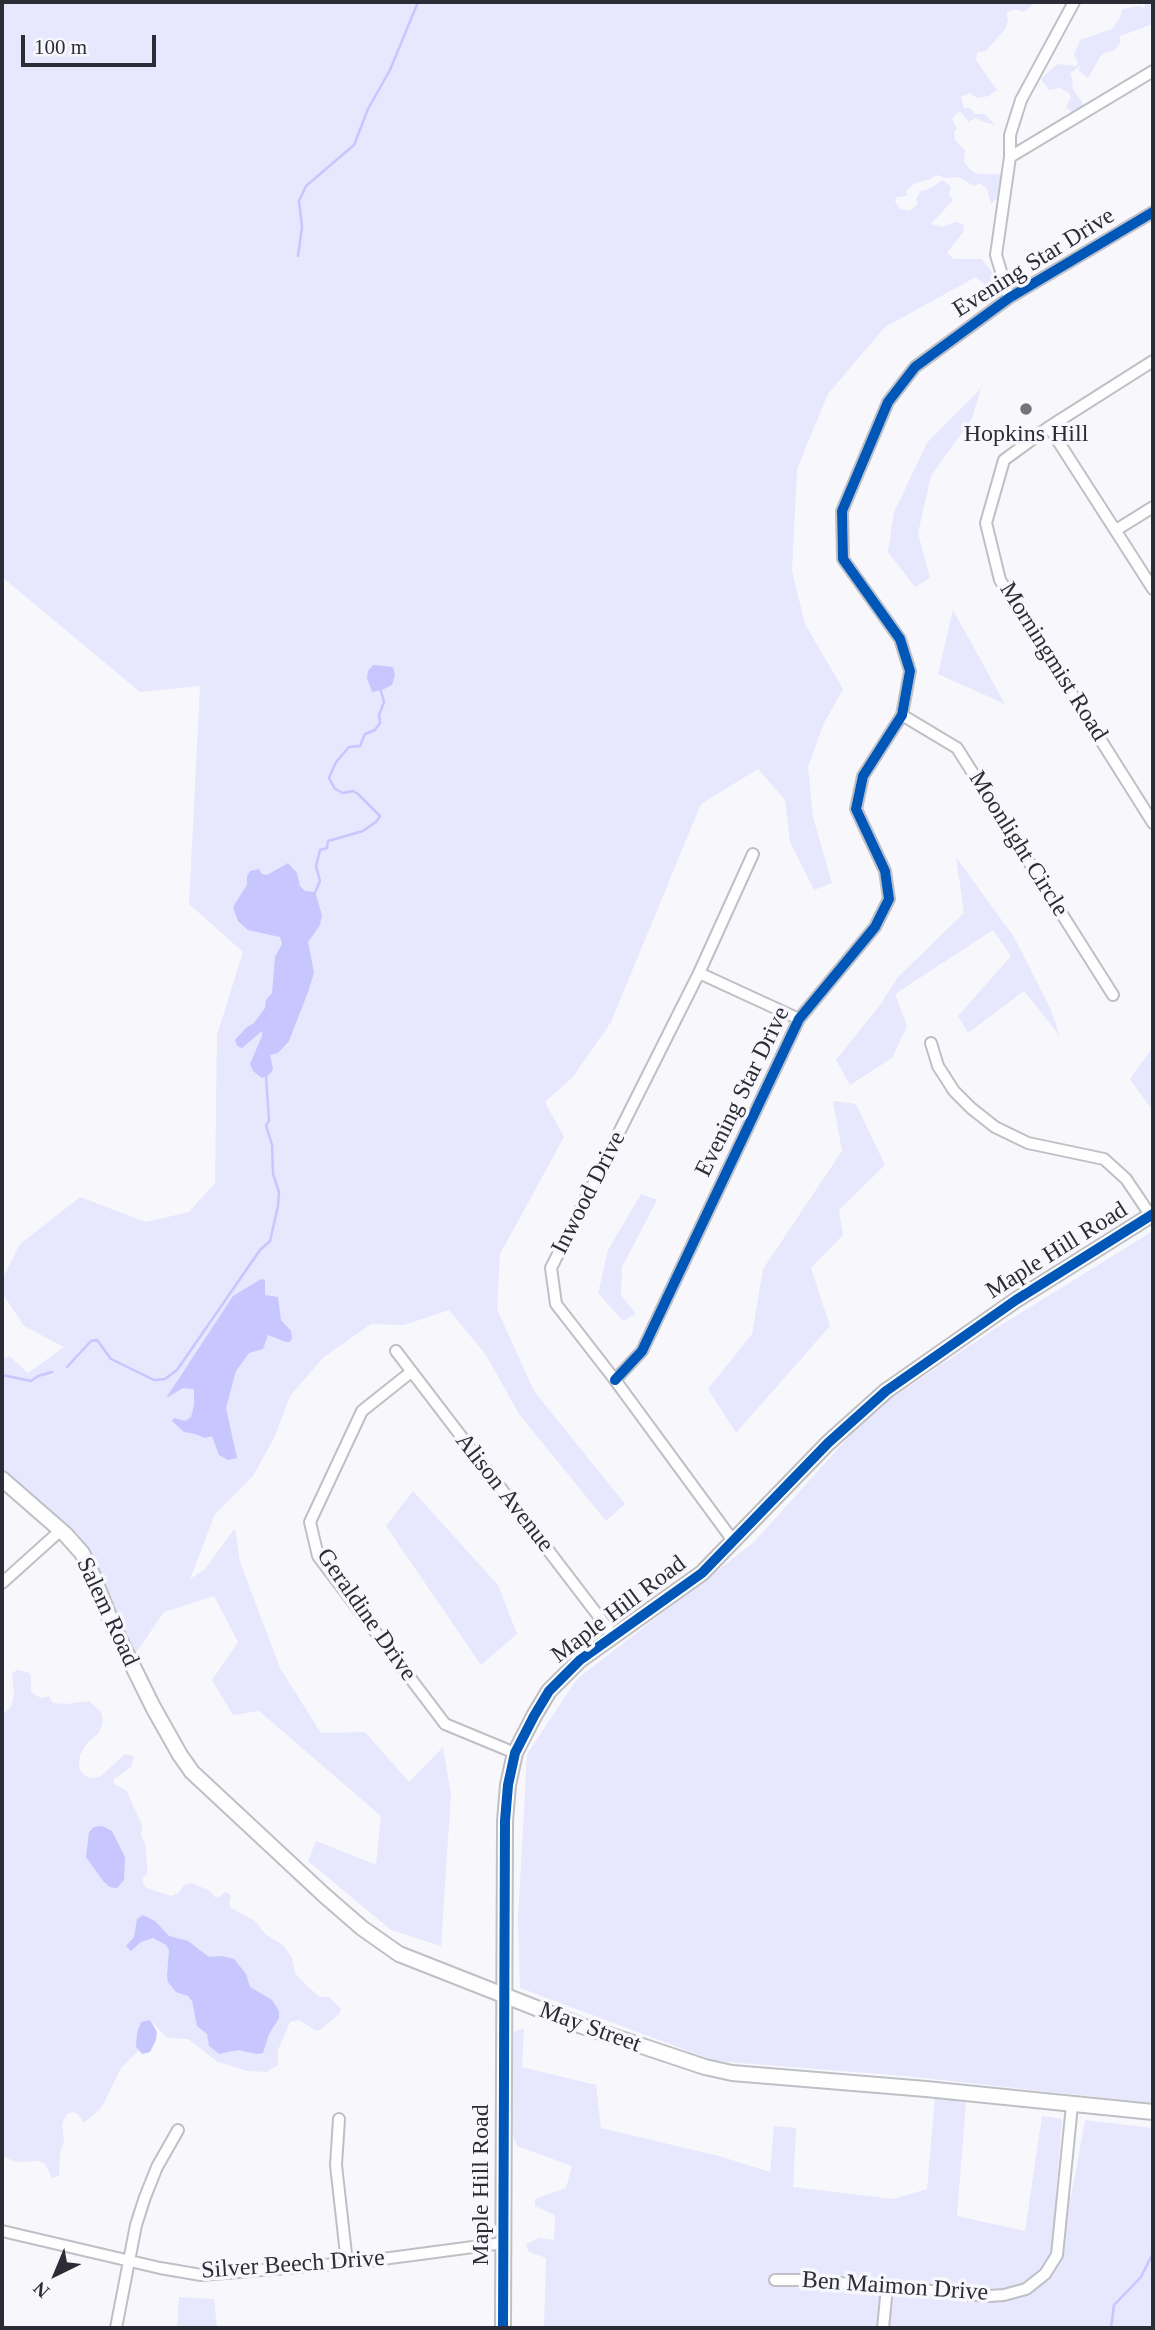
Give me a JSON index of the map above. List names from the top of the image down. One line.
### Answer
{"streets":{"street":["Evening Star Drive","Morningmist Road","Moonlight Circle","Inwood Drive","Maple Hill Road","Alison Avenue","Salem Road","Geraldine Drive","May Street","Silver Beech Drive","Ben Maimon Drive"]},"crossings":[["Evening Star Drive","Moonlight Circle"],["Evening Star Drive","Inwood Drive"],["Inwood Drive","Maple Hill Road"],["Maple Hill Road","Alison Avenue"],["Maple Hill Road","Geraldine Drive"],["Maple Hill Road","May Street"],["Maple Hill Road","Silver Beech Drive"],["Alison Avenue","Geraldine Drive"],["Salem Road","May Street"],["May Street","Ben Maimon Drive"]],"places":["Hopkins Hill"],"scale_bar":"100 m","north":"bottom left"}
